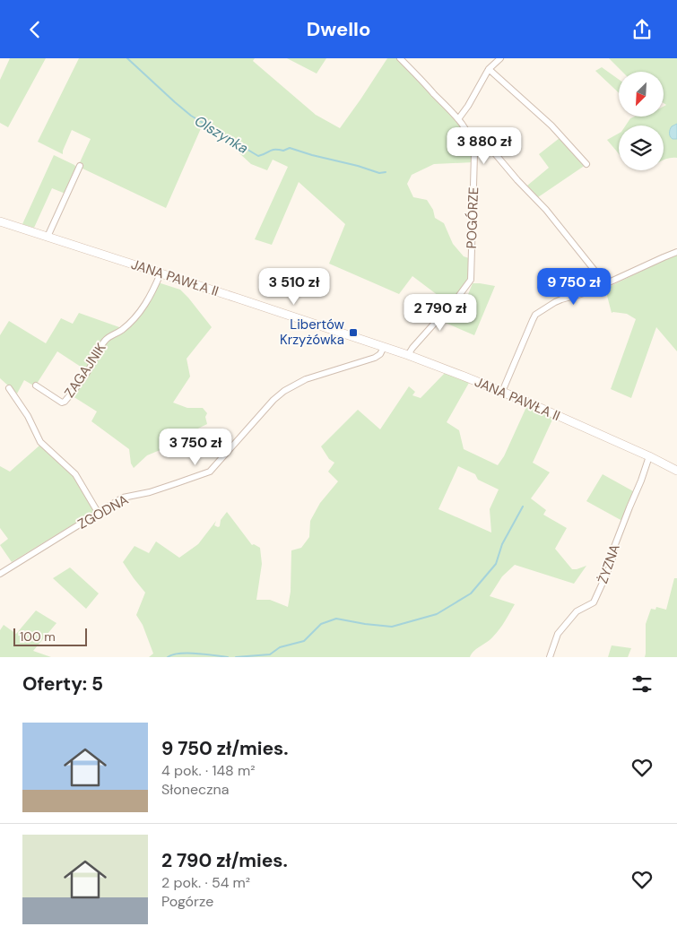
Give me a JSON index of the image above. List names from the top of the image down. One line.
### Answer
{"streets":{"street":["POGÓRZE","JANA PAWŁA II","ZAGAJNIK","ZGODNA","ŻYZNA"]},"crossings":[["POGÓRZE","JANA PAWŁA II"],["JANA PAWŁA II","ZAGAJNIK"],["JANA PAWŁA II","ZGODNA"],["JANA PAWŁA II","ŻYZNA"]],"water":["Olszynka"],"places":{"transit":["Libertów Krzyżówka"]},"scale_bar":"100 m","north":"bottom left","page":{"header":"Dwello","price":["3 880 zł","3 510 zł","9 750 zł","2 790 zł","3 750 zł"],"scale":"100 m","heading":"Oferty: 5","list":[{"name":"9 750 zł/mies.","note":"4 pok. · 148 m² · Słoneczna"},{"name":"2 790 zł/mies.","note":"2 pok. · 54 m² · Pogórze"}]}}
